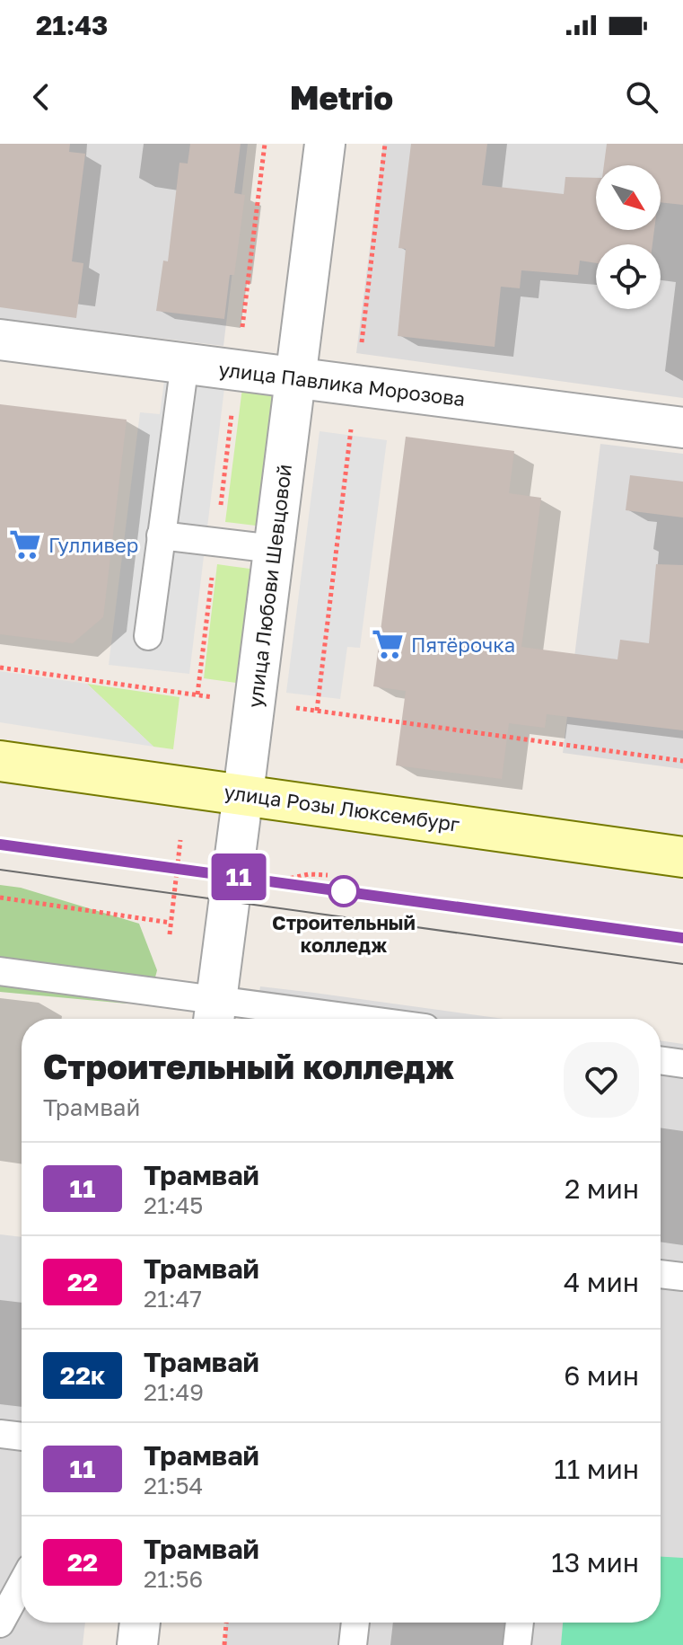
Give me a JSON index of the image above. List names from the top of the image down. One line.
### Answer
{"streets":{"main road":["улица Розы Люксембург"],"street":["улица Павлика Морозова","улица Любови Шевцовой"]},"crossings":[["улица Павлика Морозова","улица Любови Шевцовой"],["улица Любови Шевцовой","улица Розы Люксембург"]],"places":{"supermarket":["Гулливер","Пятёрочка"],"other":["Строительный колледж"]},"lines":["tram line 11"],"north":"bottom right","page":{"status":"21:43","header":"Metrio","on_map":"11","heading":["Строительный колледж","Трамвай"],"list":[{"mark":"11","name":"Трамвай","note":"21:45","value":"2 мин"},{"mark":"22","name":"Трамвай","note":"21:47","value":"4 мин"},{"mark":"22к","name":"Трамвай","note":"21:49","value":"6 мин"},{"mark":"11","name":"Трамвай","note":"21:54","value":"11 мин"},{"mark":"22","name":"Трамвай","note":"21:56","value":"13 мин"}]}}
